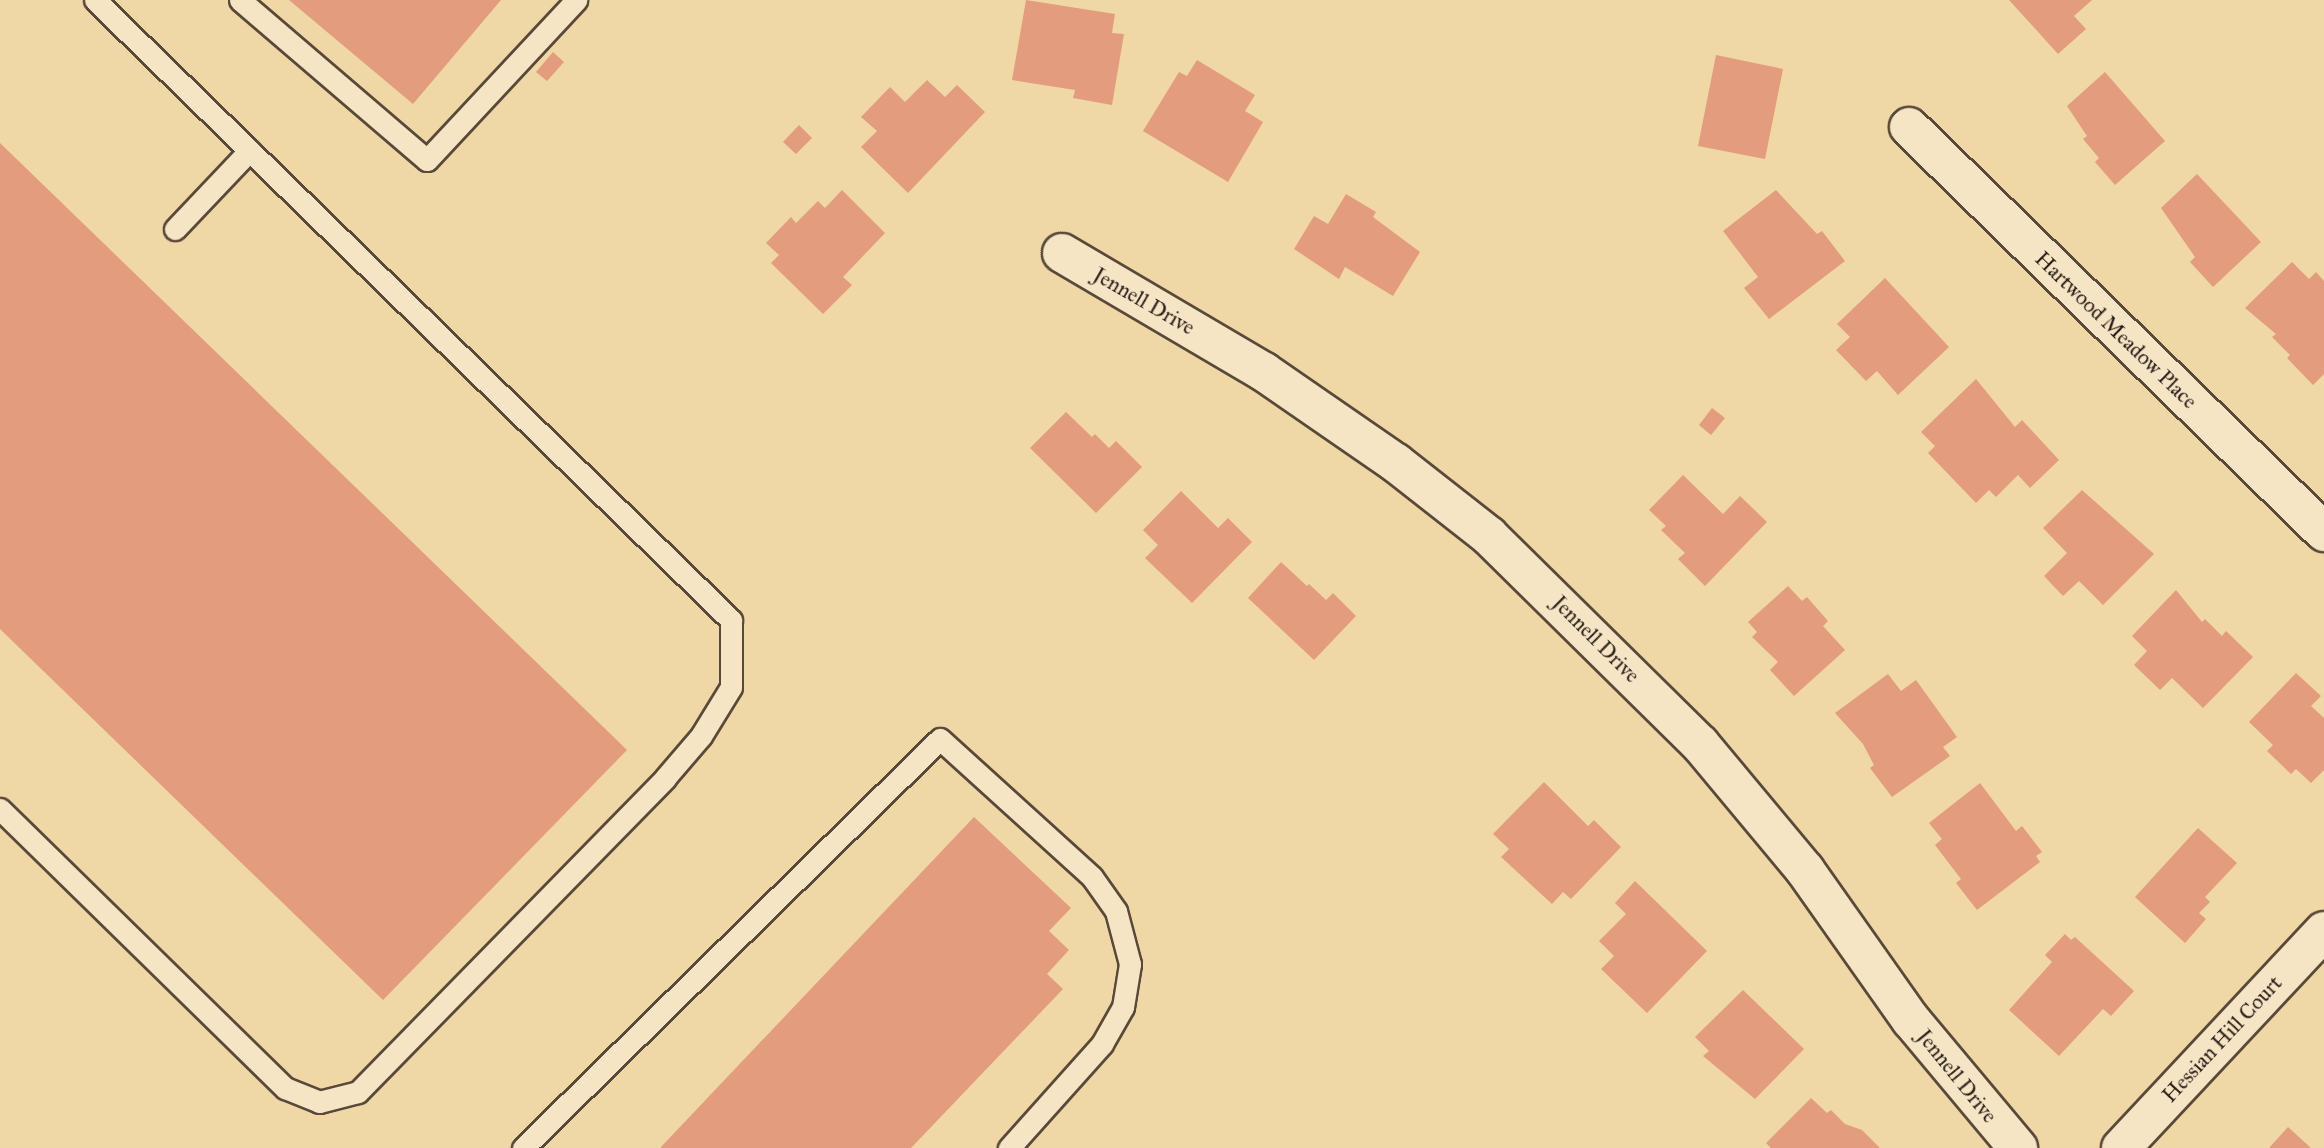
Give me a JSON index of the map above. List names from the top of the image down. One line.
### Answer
{"streets":{"street":["Jennell Drive","Hartwood Meadow Place","Hessian Hill Court"]}}
